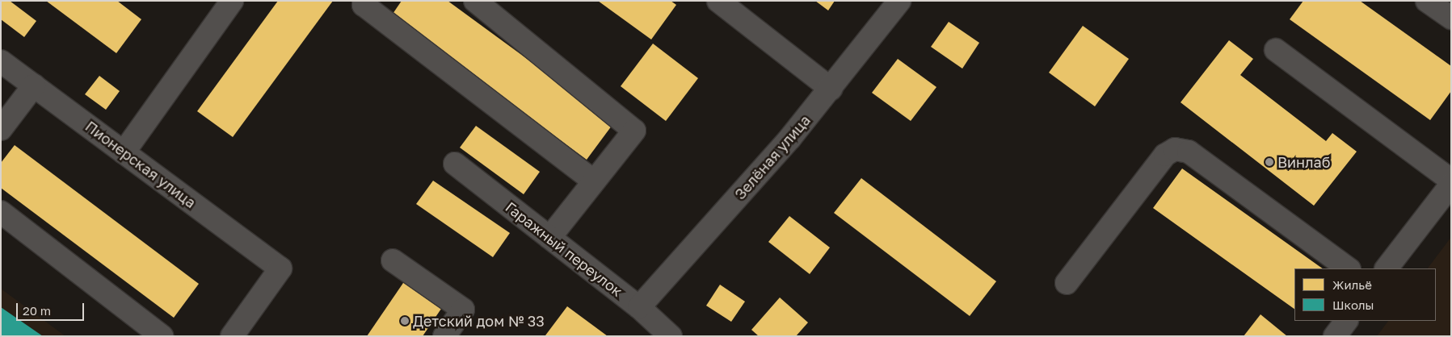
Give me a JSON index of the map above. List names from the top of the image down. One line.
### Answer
{"streets":{"street":["Зелёная улица","Пионерская улица","Гаражный переулок"]},"crossings":[["Зелёная улица","Гаражный переулок"]],"places":["Винлаб","Детский дом № 33"],"legend":["Жильё","Школы"],"scale_bar":"20 m"}
